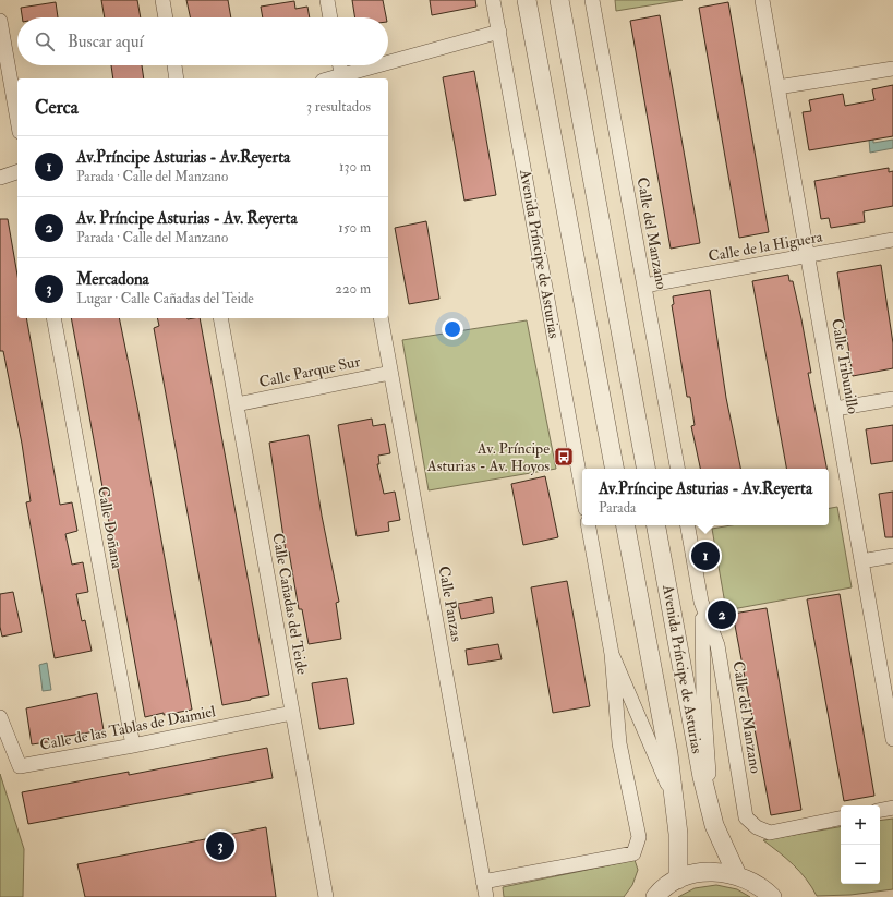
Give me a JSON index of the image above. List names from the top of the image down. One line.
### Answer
{"streets":{"street":["Calle del Manzano","Calle de la Higuera","Avenida Príncipe de Asturias","Calle Tribunillo","Calle Parque Sur","Calle Doñana","Calle Cañadas del Teide","Calle Panzas","Calle de las Tablas de Daimiel"]},"crossings":[["Calle del Manzano","Calle de la Higuera"],["Calle del Manzano","Avenida Príncipe de Asturias"],["Calle de la Higuera","Calle Tribunillo"],["Avenida Príncipe de Asturias","Calle Panzas"],["Calle Parque Sur","Calle Cañadas del Teide"],["Calle Parque Sur","Calle Panzas"],["Calle Doñana","Calle de las Tablas de Daimiel"],["Calle Cañadas del Teide","Calle de las Tablas de Daimiel"]],"places":{"bus stop":["Av. Príncipe Asturias - Av. Hoyos"]},"page":{"search":"Buscar aquí","heading":["Cerca","3 resultados"],"list":[{"mark":"1","name":"Av.Príncipe Asturias - Av.Reyerta","note":"Parada · Calle del Manzano","value":"130 m"},{"mark":"2","name":"Av. Príncipe Asturias - Av. Reyerta","note":"Parada · Calle del Manzano","value":"150 m"},{"mark":"3","name":"Mercadona","note":"Lugar · Calle Cañadas del Teide","value":"220 m"}],"popup":["Av.Príncipe Asturias - Av.Reyerta","Parada"],"pins":["1","2","3"],"map_buttons":["+","−"]}}
